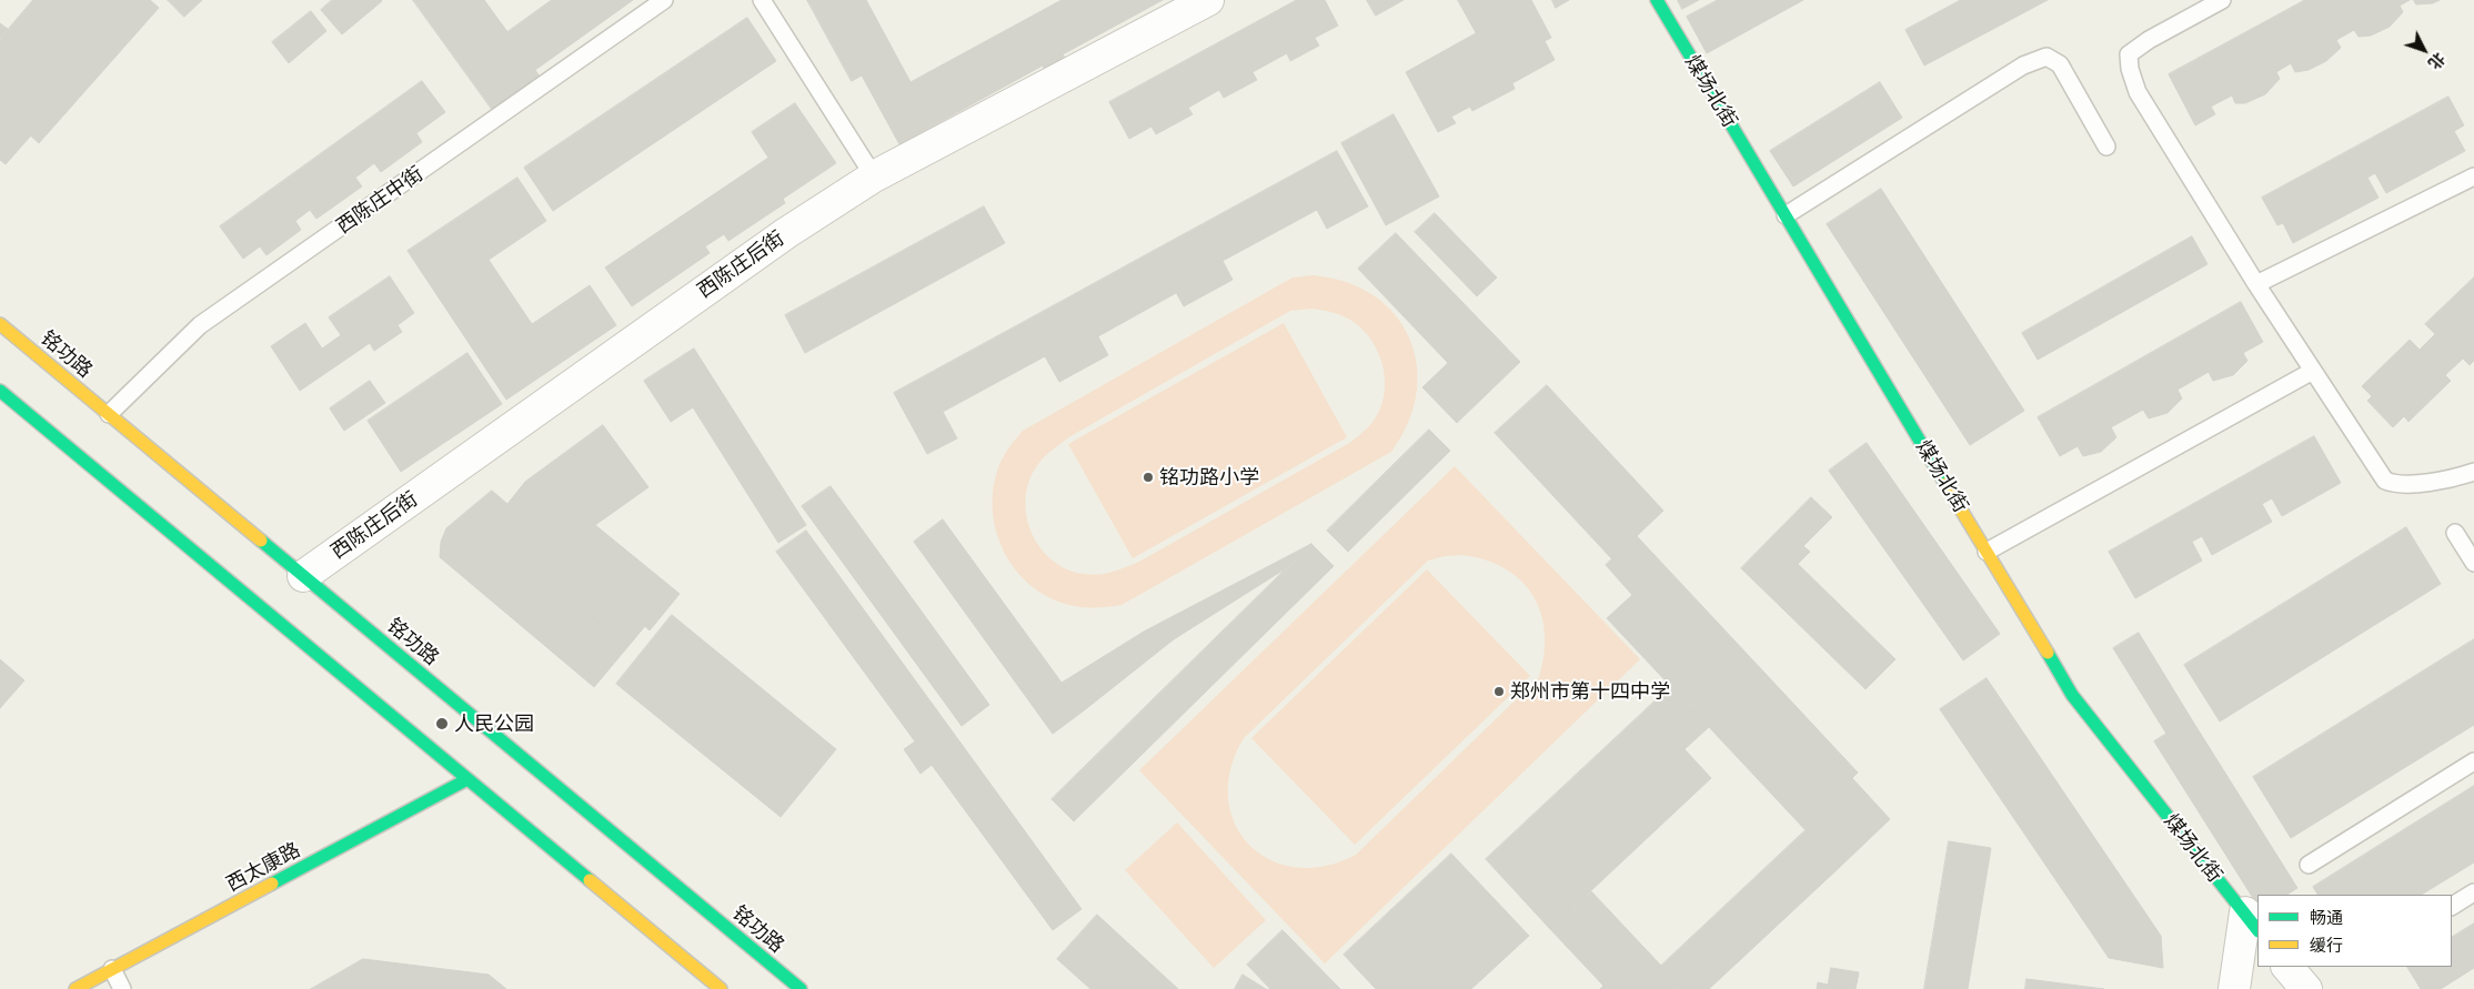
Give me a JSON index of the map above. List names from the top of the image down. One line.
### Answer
{"streets":{"main road":["煤场北街","铭功路","西太康路"],"street":["西陈庄后街"],"lane":["西陈庄中街"]},"crossings":[["西陈庄中街","铭功路"],["西陈庄后街","铭功路"]],"places":["铭功路小学","郑州市第十四中学","人民公园"],"legend":["畅通","缓行"],"north":"bottom right"}
